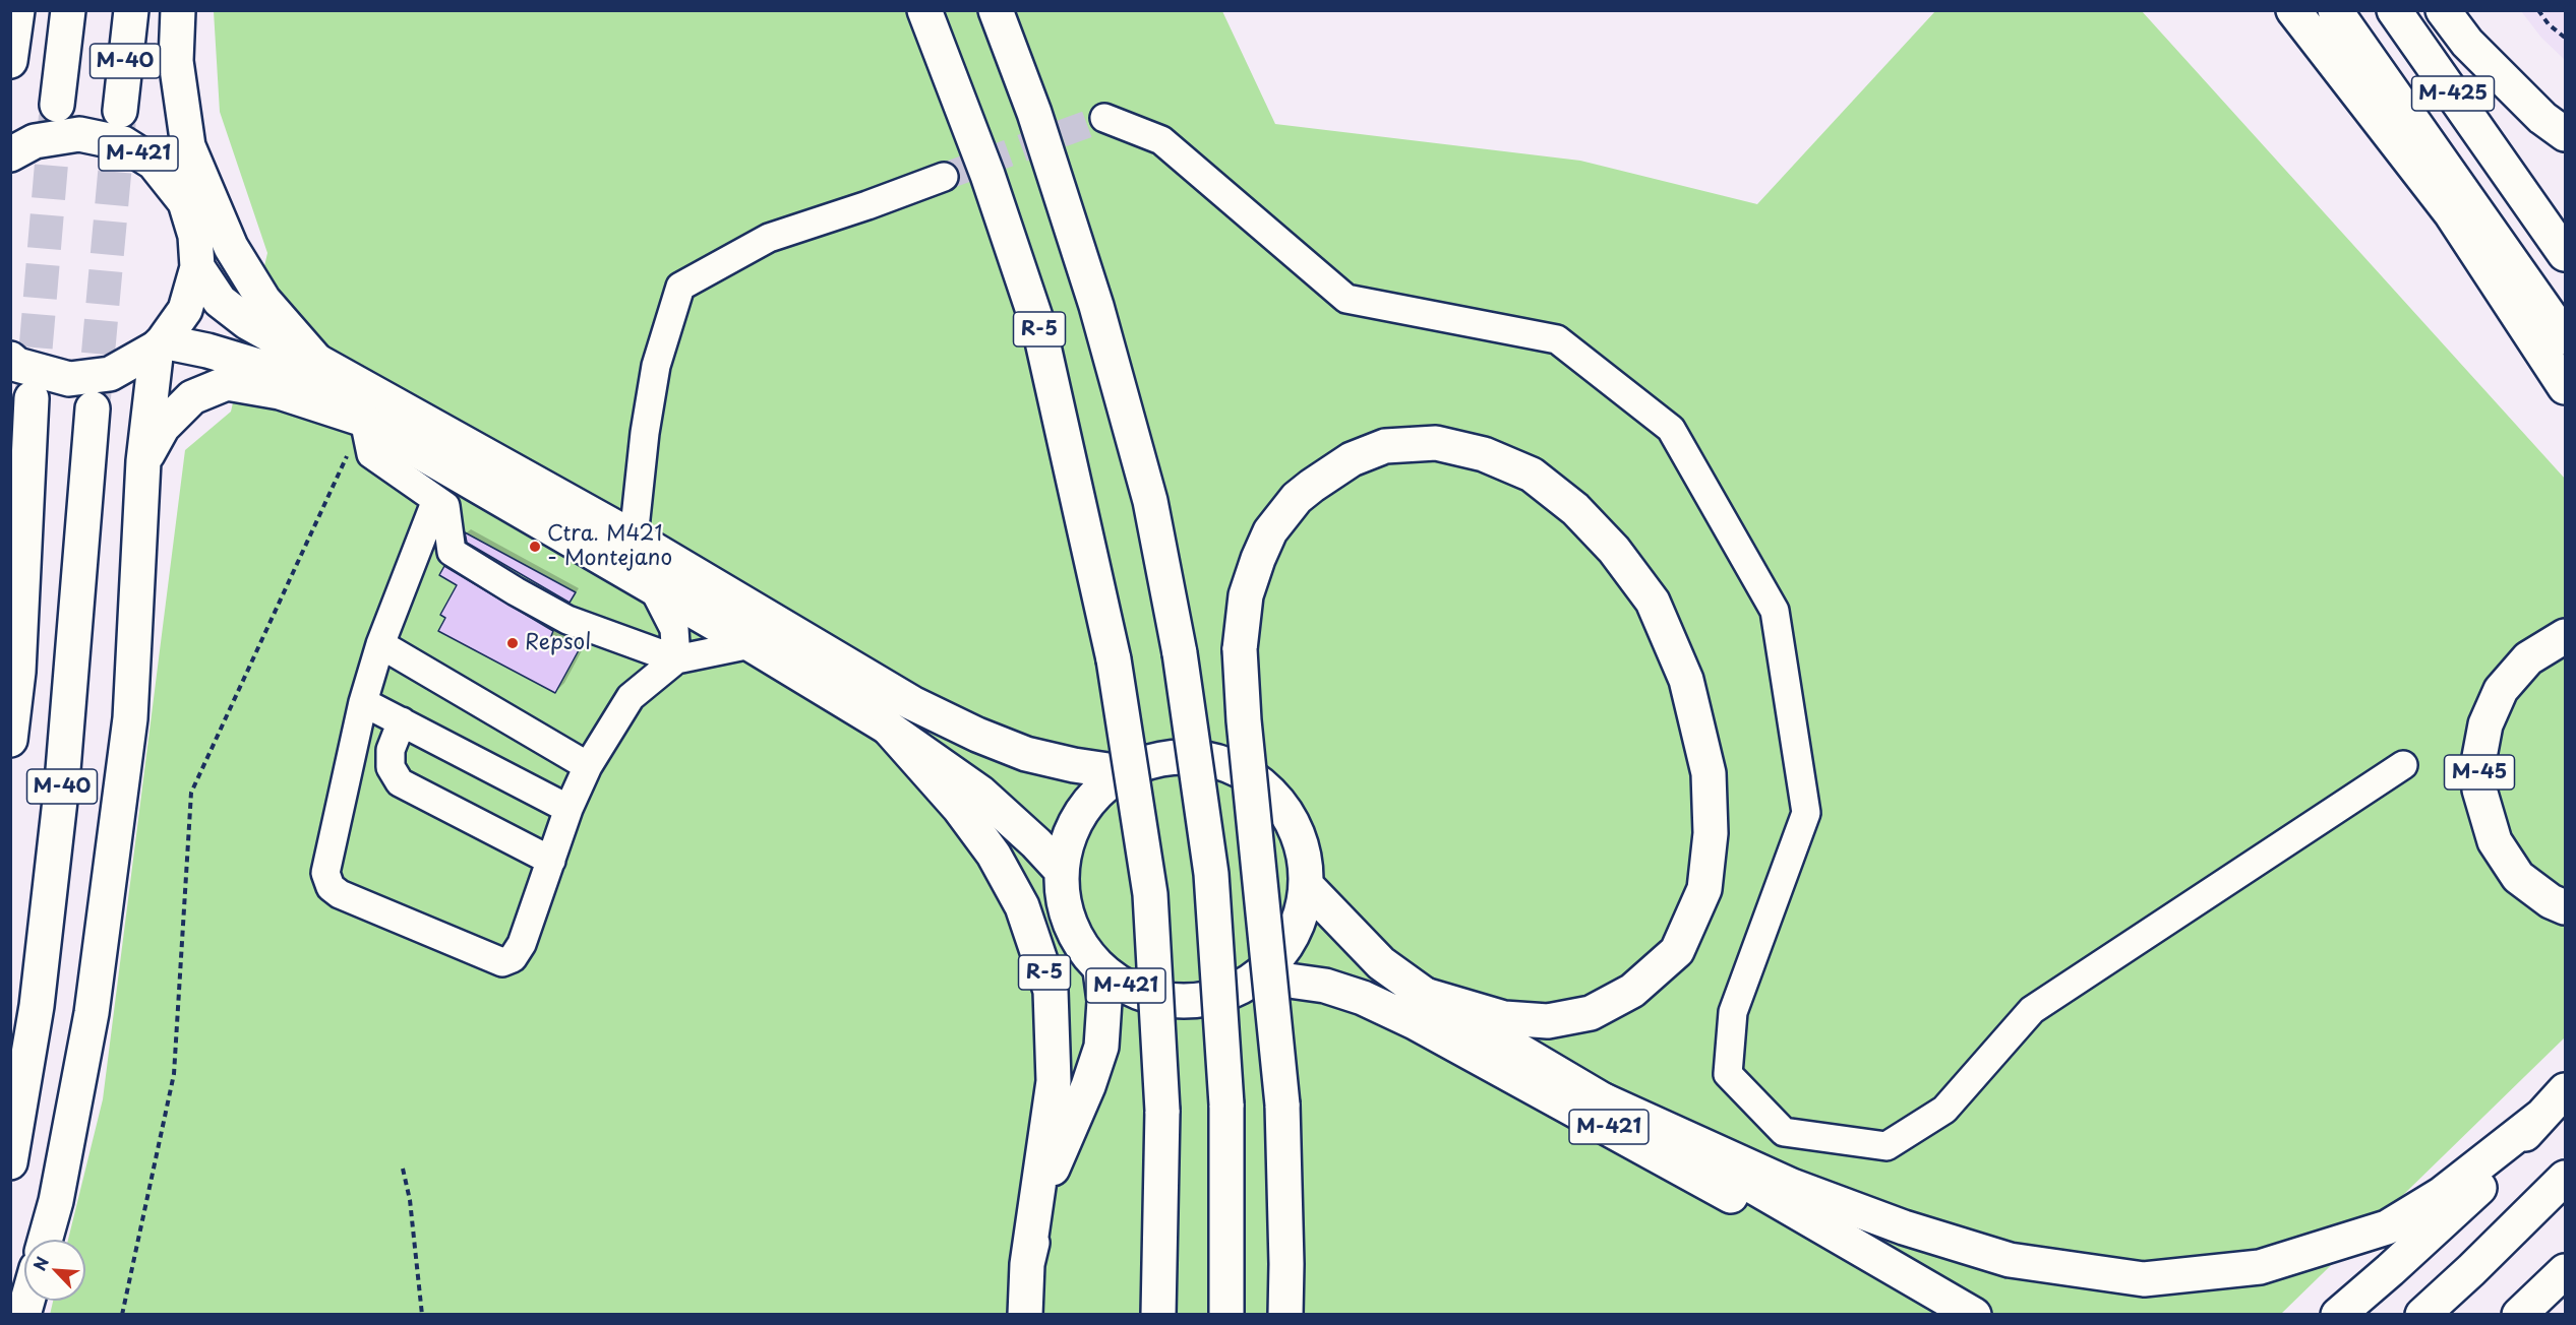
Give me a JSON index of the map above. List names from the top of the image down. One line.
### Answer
{"streets":{"main road":["M-40","M-425","M-421","R-5","M-45"]},"crossings":[["M-421","R-5"]],"places":["Ctra. M421 - Montejano","Repsol"],"north":"top left"}
